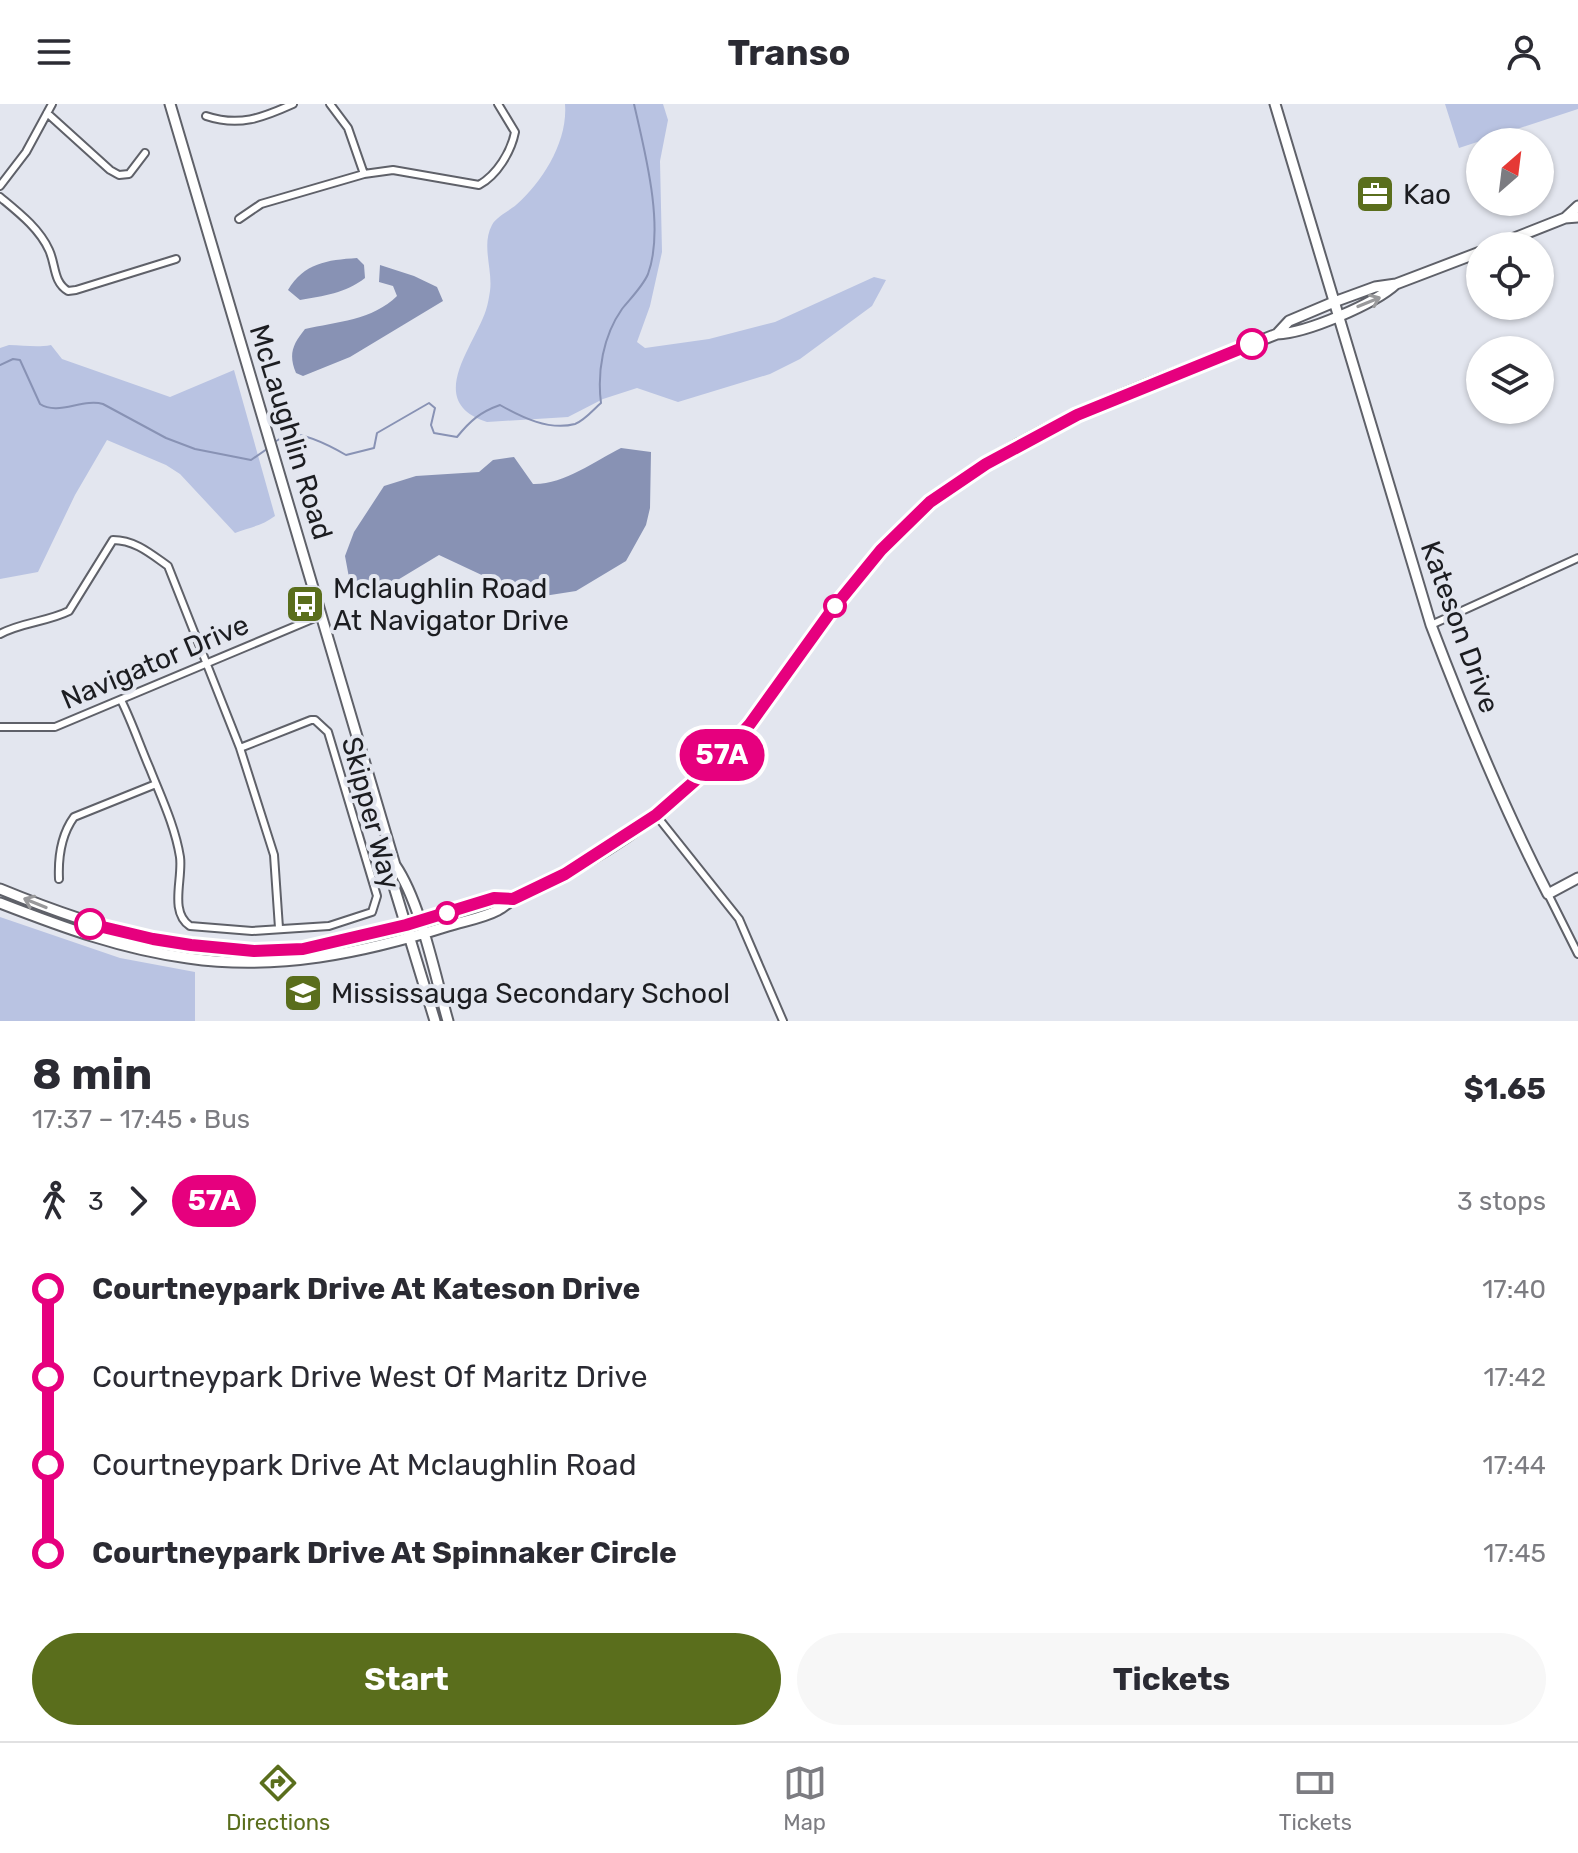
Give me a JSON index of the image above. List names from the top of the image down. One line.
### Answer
{"streets":{"main road":["McLaughlin Road","Kateson Drive"],"street":["Navigator Drive","Skipper Way"]},"crossings":[["McLaughlin Road","Navigator Drive"],["Navigator Drive","Skipper Way"]],"places":{"office":["Kao"],"bus stop":["Mclaughlin Road At Navigator Drive"],"school or university":["Mississauga Secondary School"]},"lines":["bus line 57A"],"north":"top right","page":{"header":"Transo","on_map":"57A","heading":["8 min","17:37 – 17:45 · Bus","$1.65"],"legs":["3","57A","3 stops"],"list":[{"name":"Courtneypark Drive At Kateson Drive","value":"17:40"},{"name":"Courtneypark Drive West Of Maritz Drive","value":"17:42"},{"name":"Courtneypark Drive At Mclaughlin Road","value":"17:44"},{"name":"Courtneypark Drive At Spinnaker Circle","value":"17:45"}],"buttons":["Start","Tickets"],"tabs":["Directions","Map","Tickets"]}}
